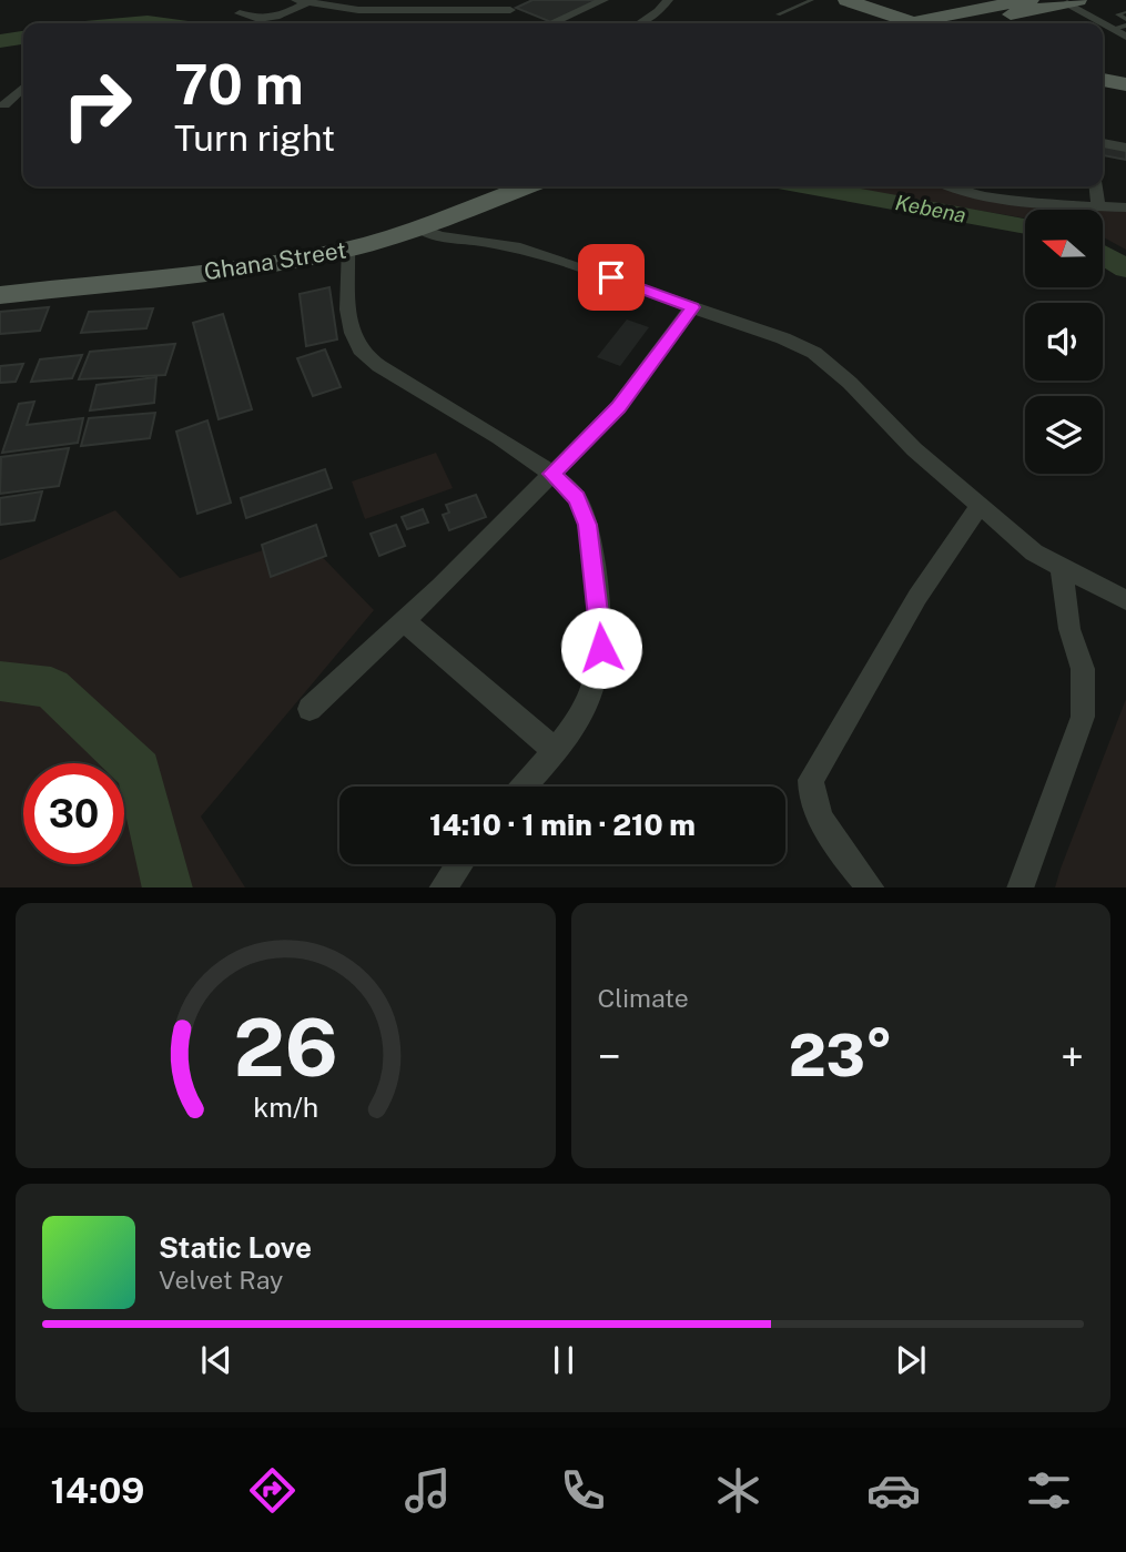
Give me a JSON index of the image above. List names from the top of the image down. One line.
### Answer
{"streets":{"main road":["Ghana Street"]},"water":["Kebena"],"north":"left","page":{"turn":["70 m","Turn right"],"limit":"30","trip":"14:10 · 1 min · 210 m","tile":"Climate","heat":["−","23°","+"],"song":["Static Love","Velvet Ray"],"tabs":"14:09","gauge":["26","km/h"]}}
